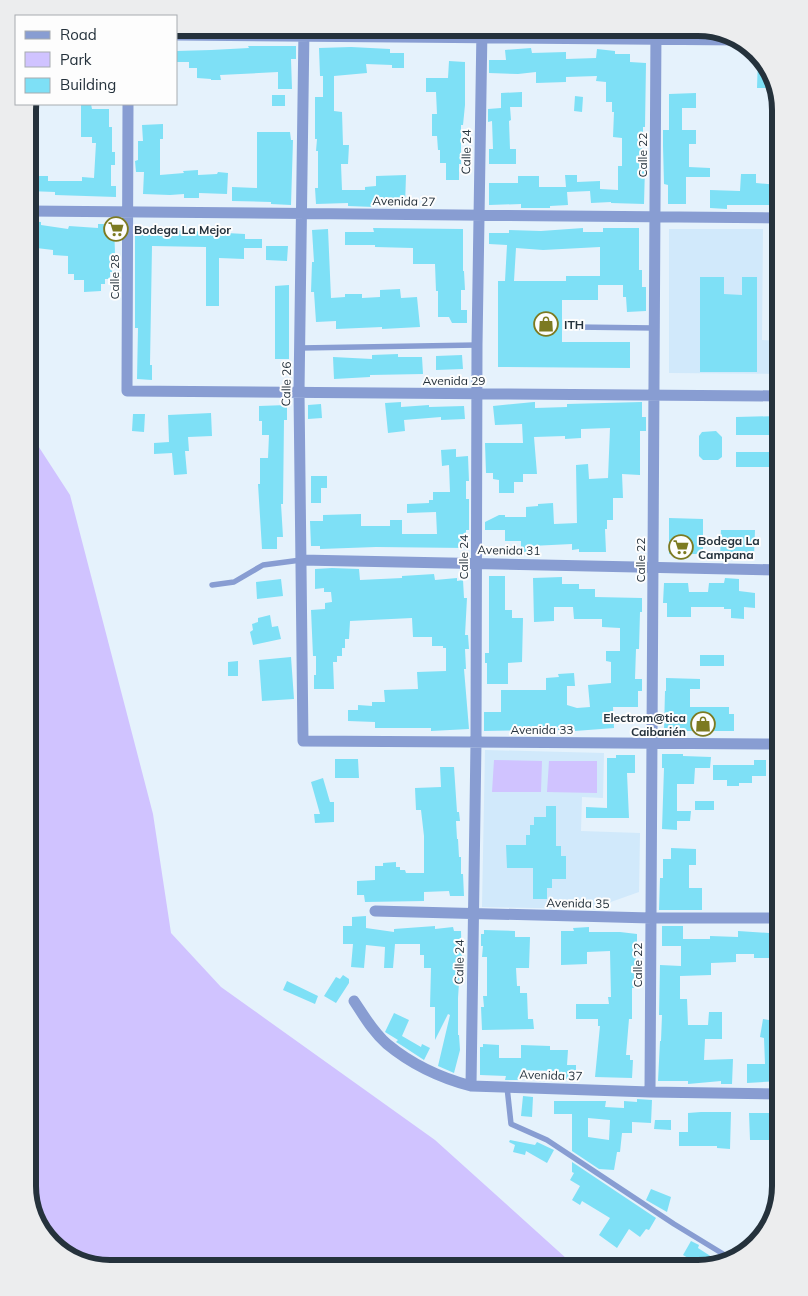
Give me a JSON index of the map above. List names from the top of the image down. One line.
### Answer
{"streets":{"street":["Calle 24","Calle 22","Avenida 27","Calle 28","Avenida 29","Calle 26","Avenida 31","Avenida 33","Avenida 35","Avenida 37"]},"crossings":[["Calle 24","Avenida 27"],["Calle 24","Avenida 29"],["Calle 24","Avenida 31"],["Calle 24","Avenida 33"],["Calle 24","Avenida 35"],["Calle 24","Avenida 37"],["Calle 22","Avenida 27"],["Calle 22","Avenida 29"],["Calle 22","Avenida 31"],["Calle 22","Avenida 33"],["Calle 22","Avenida 35"],["Calle 22","Avenida 37"],["Avenida 27","Calle 28"],["Avenida 27","Calle 26"],["Calle 28","Avenida 29"],["Avenida 29","Calle 26"],["Calle 26","Avenida 31"],["Calle 26","Avenida 33"]],"places":{"supermarket":["Bodega La Mejor","Bodega La Campana"],"shop":["ITH","Electrom@tica Caibarién"]},"legend":["Road","Park","Building"]}
